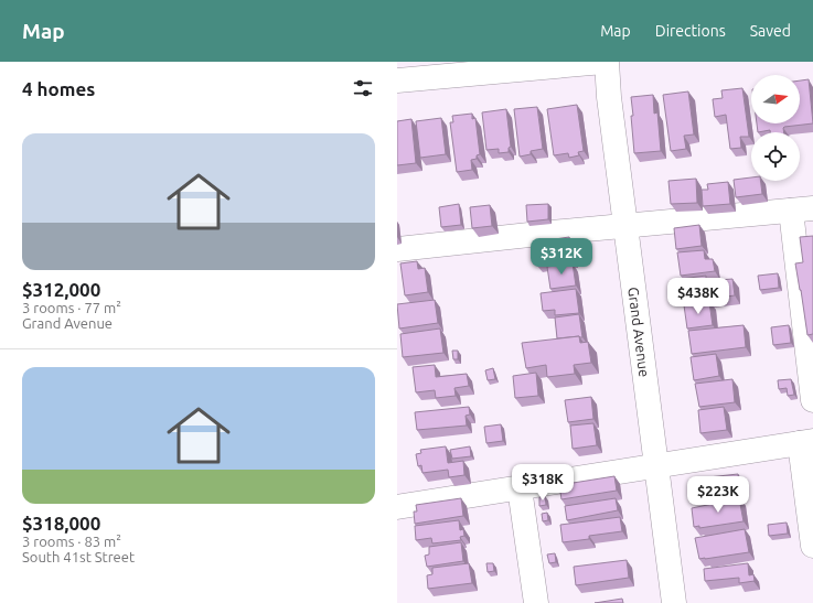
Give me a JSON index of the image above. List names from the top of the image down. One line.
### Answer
{"streets":{"street":["Grand Avenue"]},"north":"right","page":{"header":"Map","nav":["Map","Directions","Saved"],"heading":"4 homes","list":[{"name":"$312,000","note":"3 rooms · 77 m² · Grand Avenue"},{"name":"$318,000","note":"3 rooms · 83 m² · South 41st Street"}],"price":["$312K","$438K","$318K","$223K"]}}
